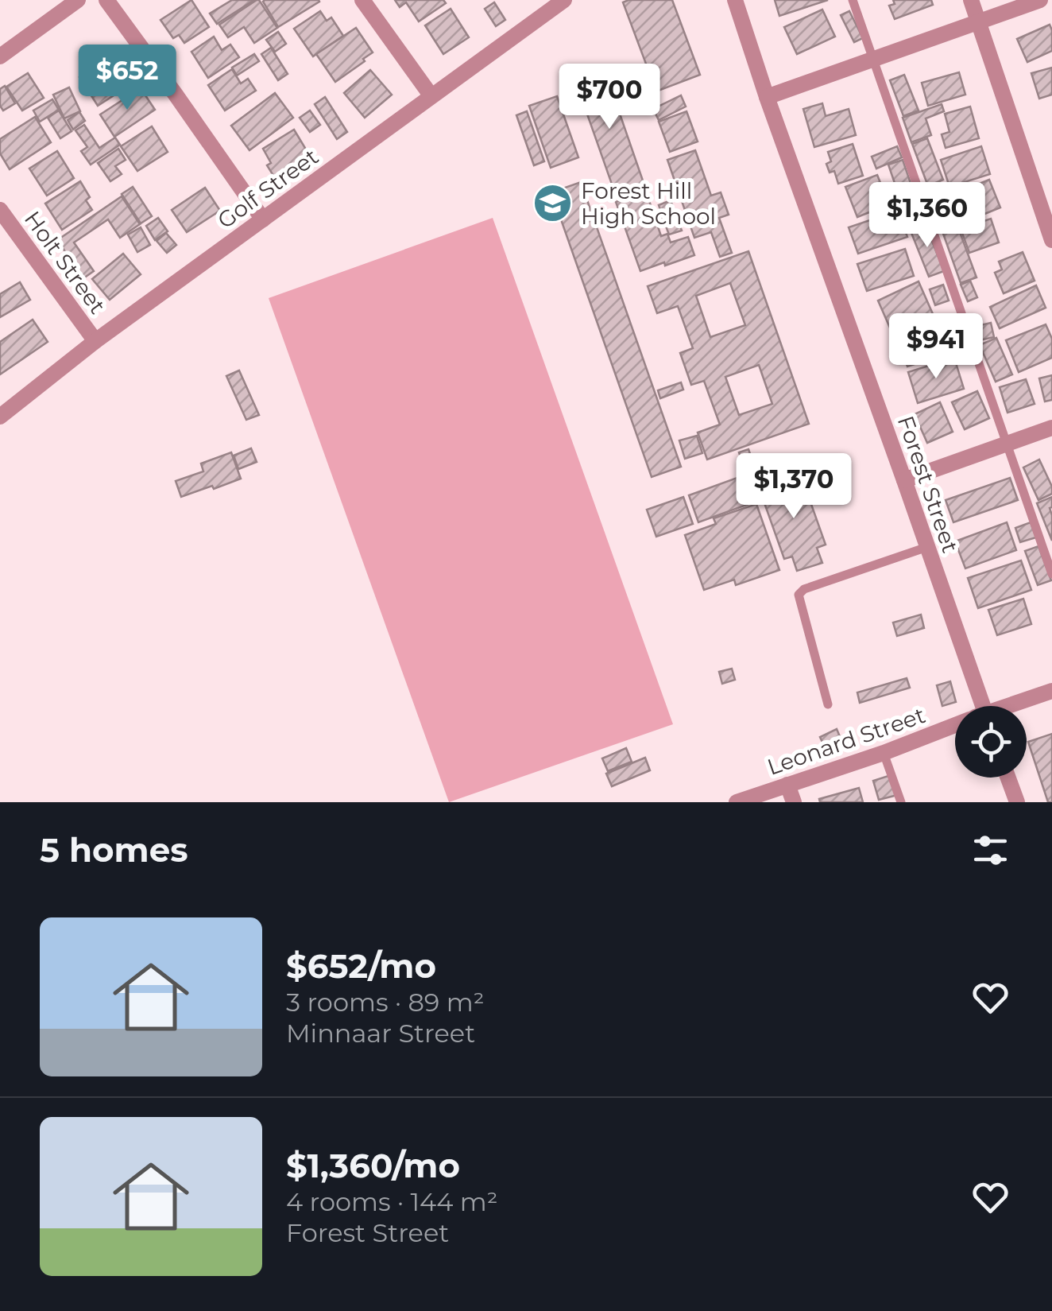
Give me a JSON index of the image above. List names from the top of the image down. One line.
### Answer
{"streets":{"street":["Golf Street","Holt Street","Forest Street","Leonard Street"]},"crossings":[["Golf Street","Holt Street"]],"places":{"school or university":["Forest Hill High School"]},"page":{"price":["$652","$700","$1,360","$941","$1,370"],"heading":"5 homes","list":[{"name":"$652/mo","note":"3 rooms · 89 m² · Minnaar Street"},{"name":"$1,360/mo","note":"4 rooms · 144 m² · Forest Street"}]}}
